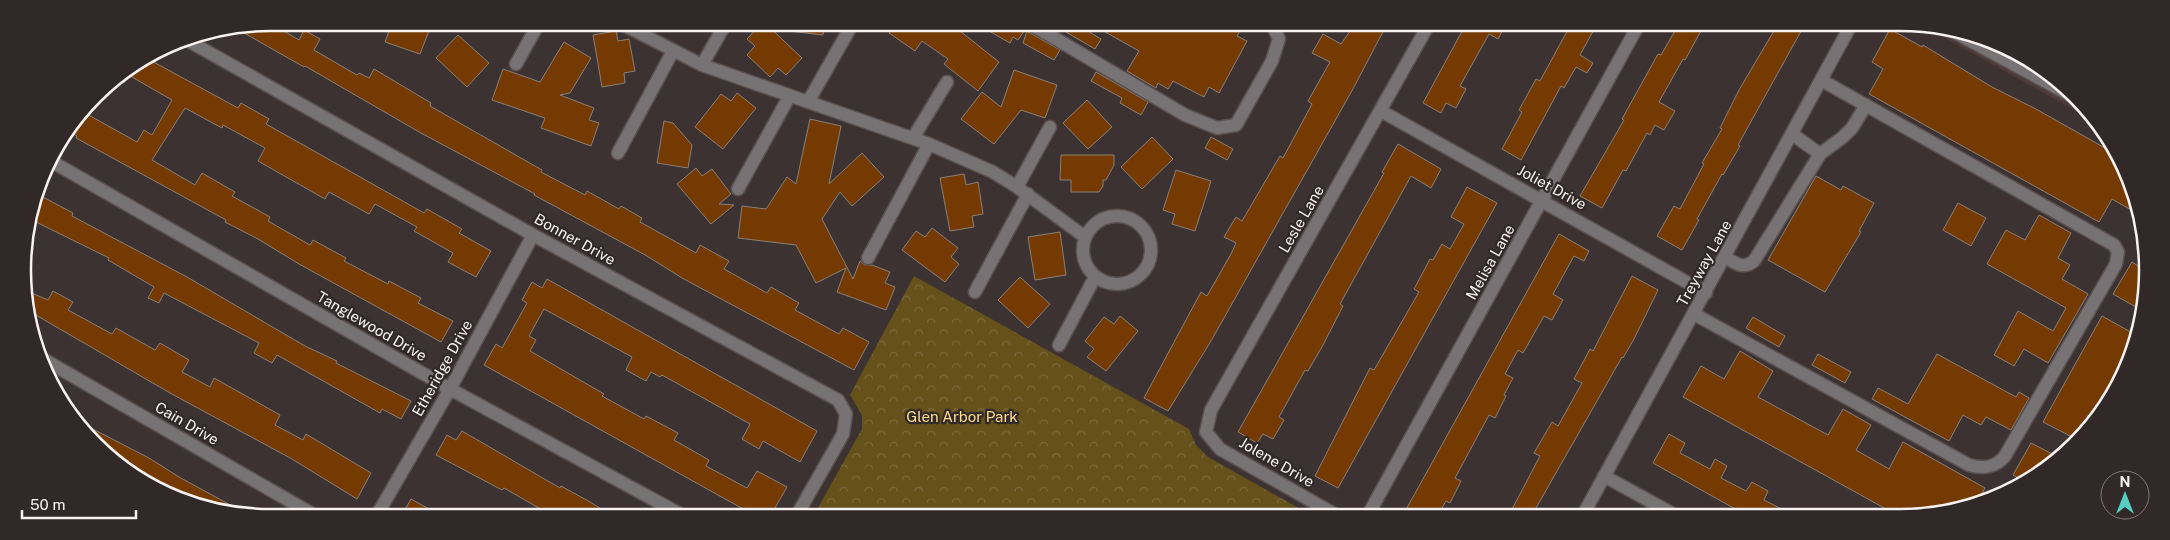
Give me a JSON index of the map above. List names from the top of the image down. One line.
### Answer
{"streets":{"street":["Joliet Drive","Lesle Lane","Bonner Drive","Melisa Lane","Treyway Lane","Tanglewood Drive","Etheridge Drive","Cain Drive","Jolene Drive"]},"crossings":[["Joliet Drive","Lesle Lane"],["Joliet Drive","Melisa Lane"],["Joliet Drive","Treyway Lane"],["Lesle Lane","Jolene Drive"],["Bonner Drive","Etheridge Drive"],["Tanglewood Drive","Etheridge Drive"]],"parks":["Glen Arbor Park"],"scale_bar":"50 m","north":"top"}
